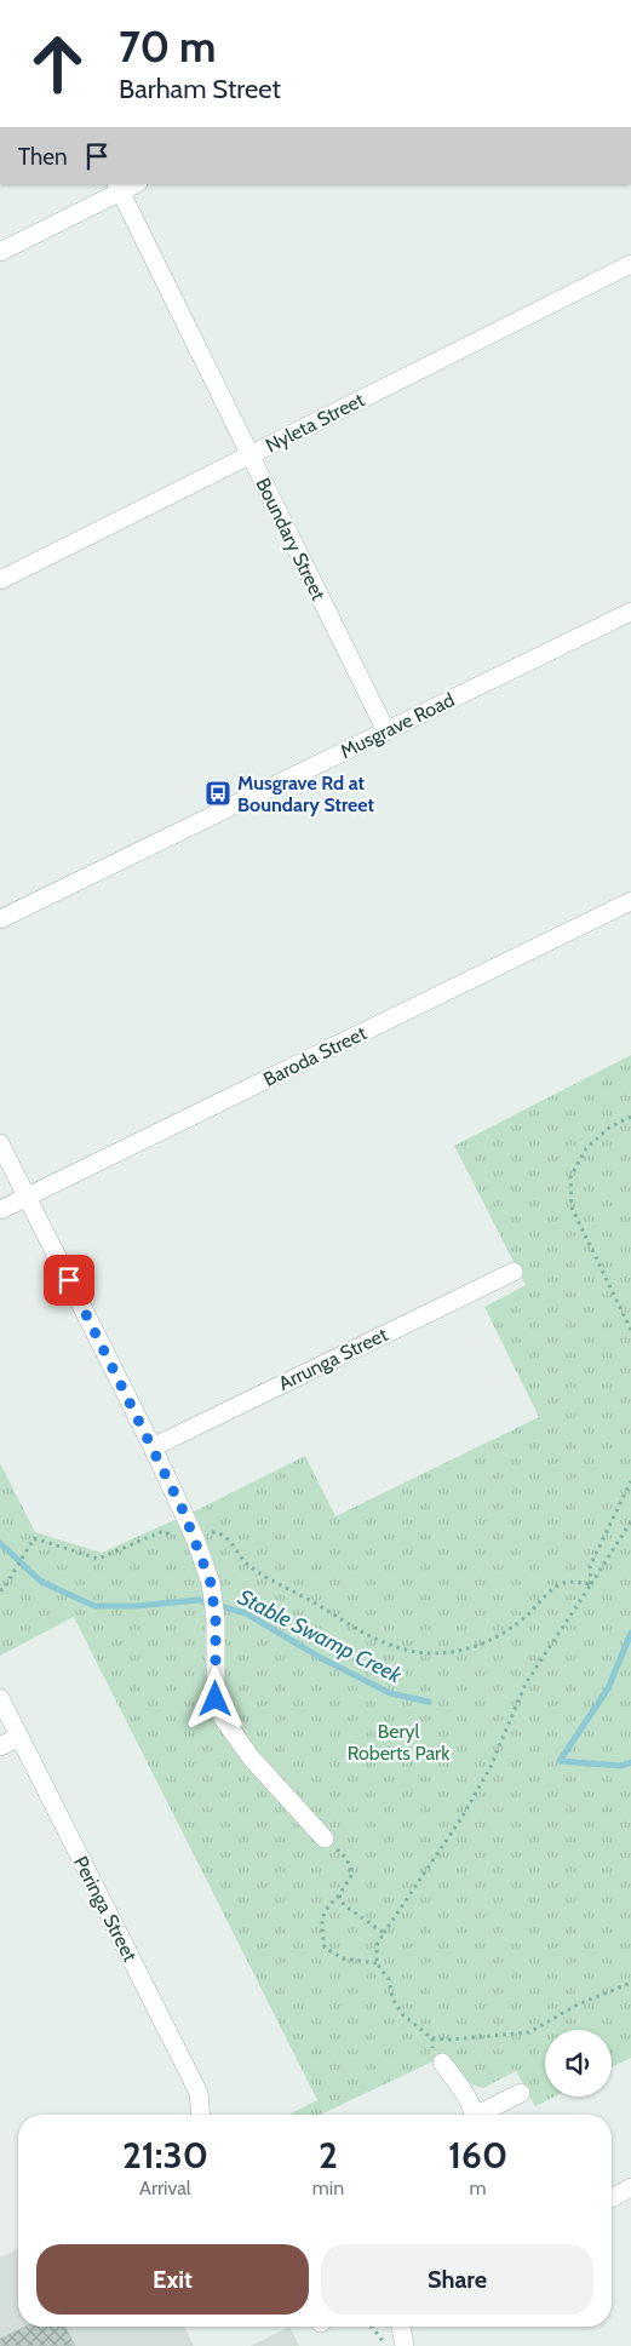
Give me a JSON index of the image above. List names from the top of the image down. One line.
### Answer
{"streets":{"street":["Nyleta Street","Boundary Street","Musgrave Road","Baroda Street","Arrunga Street","Peringa Street"]},"crossings":[["Nyleta Street","Boundary Street"],["Boundary Street","Musgrave Road"]],"water":["Stable Swamp Creek"],"parks":["Beryl Roberts Park"],"places":{"bus stop":["Musgrave Rd at Boundary Street"]},"page":{"turn":["70 m","Barham Street"],"then":"Then","eta":["21:30","Arrival","2","min","160","m"],"buttons":["Exit","Share"]}}
